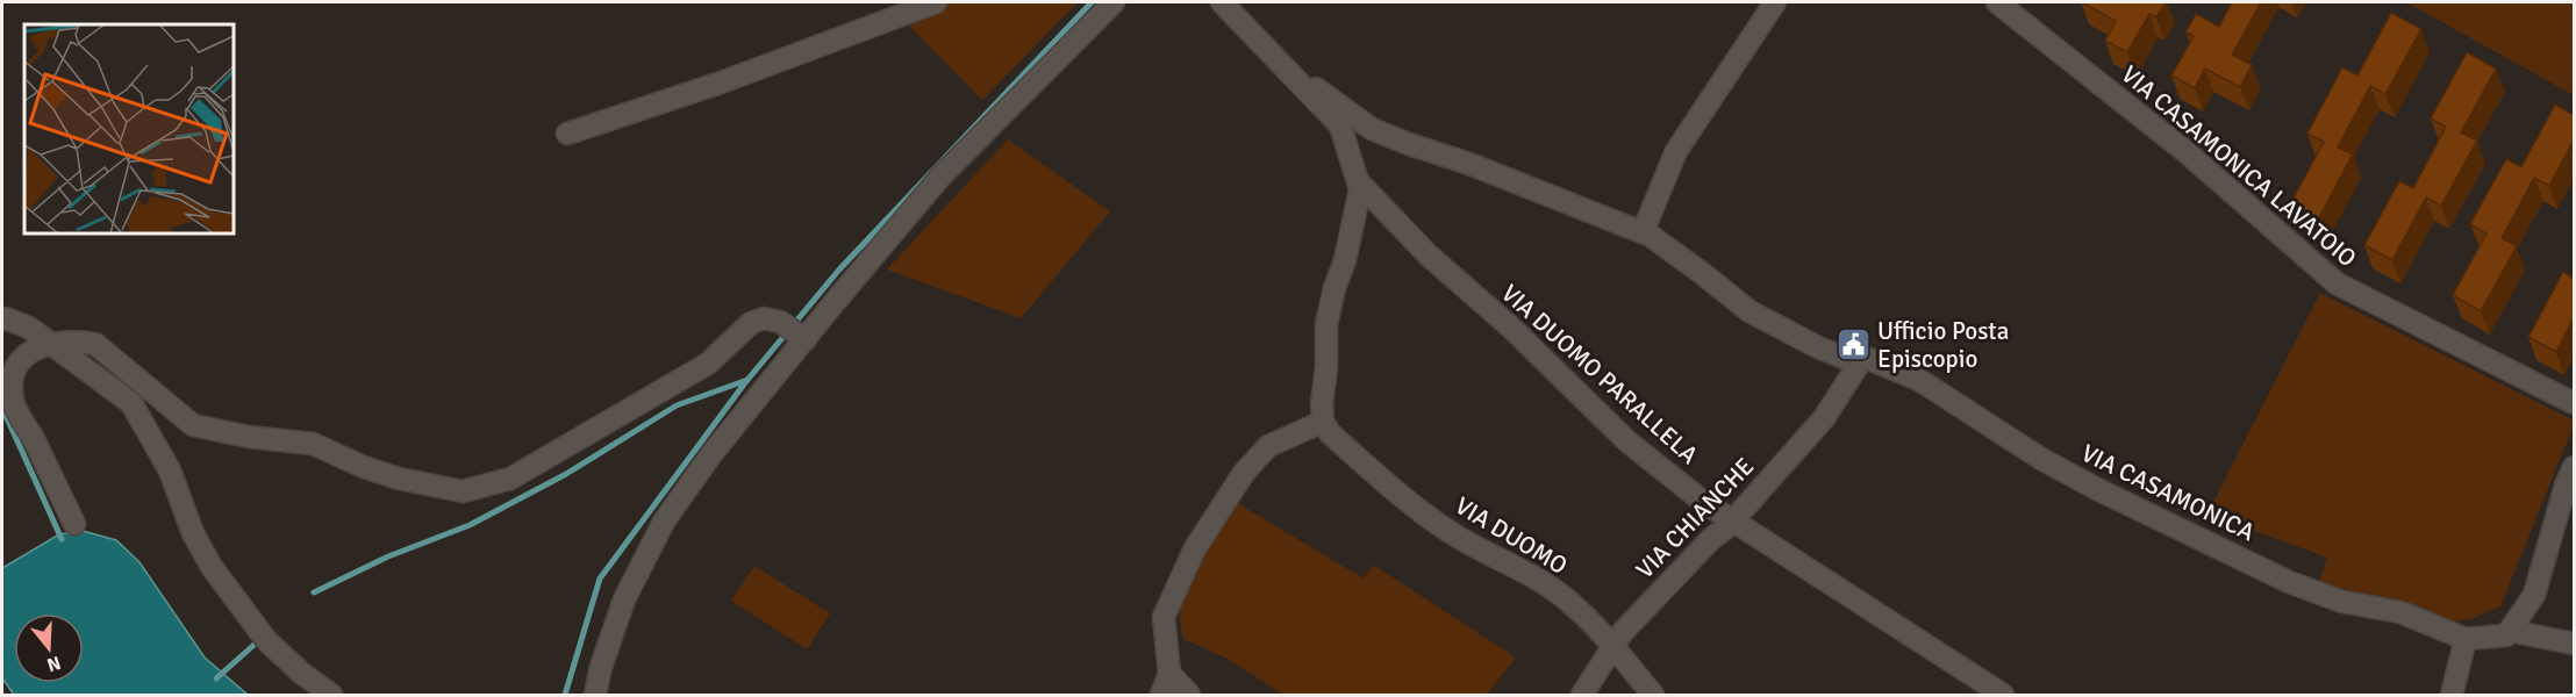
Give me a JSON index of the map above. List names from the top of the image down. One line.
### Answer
{"streets":{"street":["VIA CASAMONICA LAVATOIO","VIA DUOMO PARALLELA","VIA CASAMONICA","VIA CHIANCHE","VIA DUOMO"]},"crossings":[["VIA DUOMO PARALLELA","VIA CHIANCHE"],["VIA CASAMONICA","VIA CHIANCHE"],["VIA CHIANCHE","VIA DUOMO"]],"places":{"public building":["Ufficio Posta Episcopio"]},"north":"bottom"}
